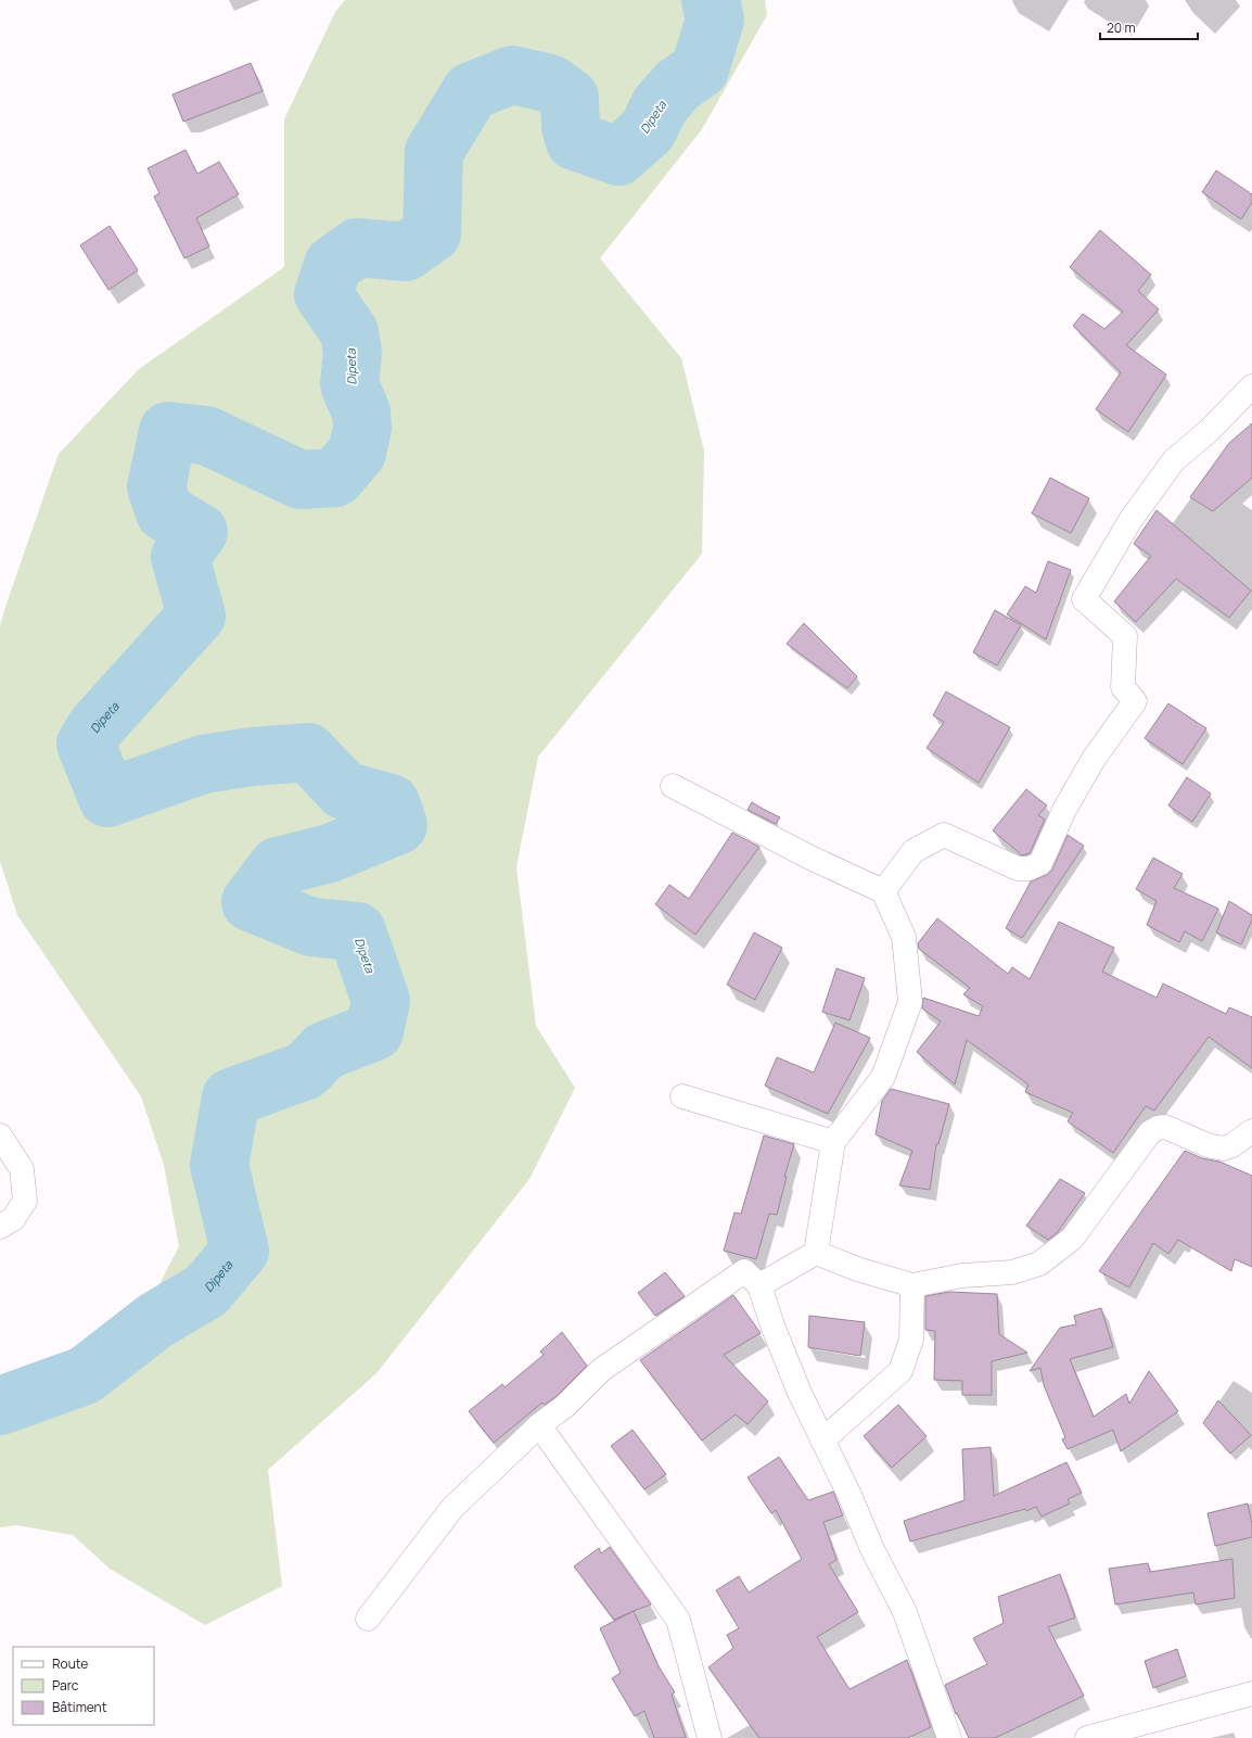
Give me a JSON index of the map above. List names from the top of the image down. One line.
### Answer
{"water":["Dipeta"],"legend":["Route","Parc","Bâtiment"],"scale_bar":"20 m"}
